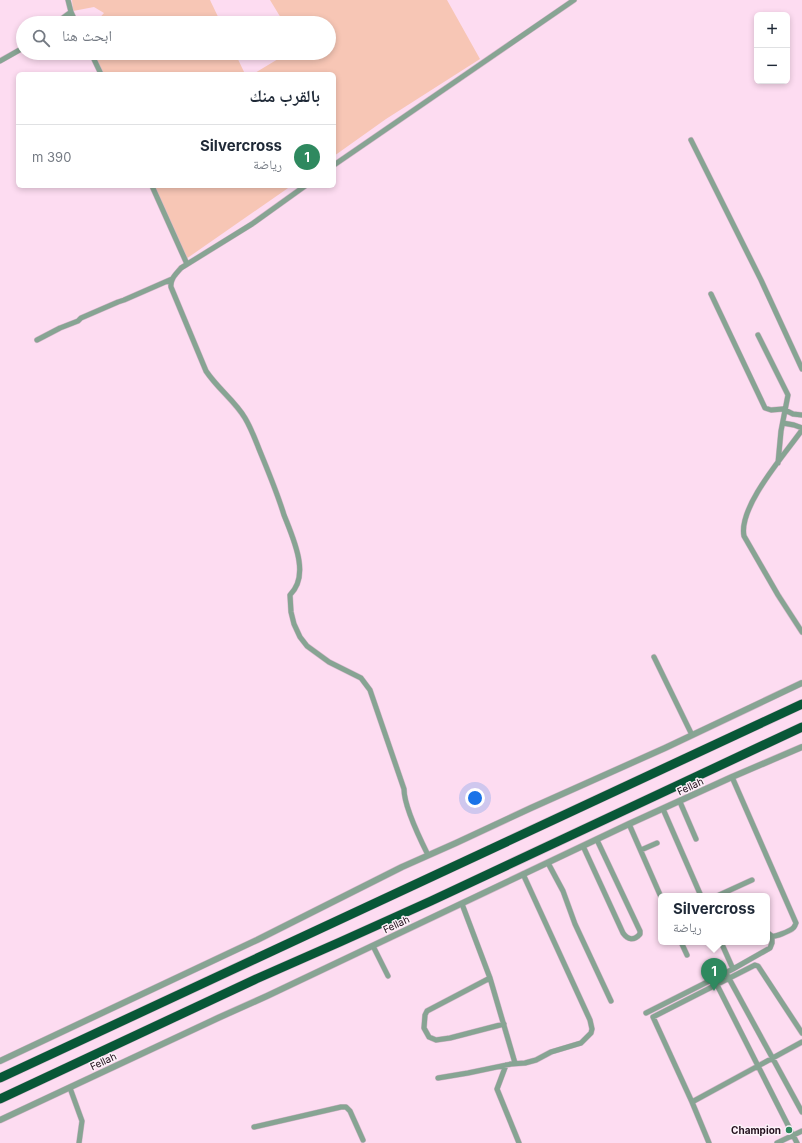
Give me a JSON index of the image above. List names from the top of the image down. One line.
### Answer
{"streets":{"street":["Fellah"]},"places":["Champion"],"page":{"map_buttons":["+","−"],"search":"ابحث هنا","heading":"بالقرب منك","list":[{"mark":"1","name":"Silvercross","note":"رياضة","value":"390 m"}],"popup":["Silvercross","رياضة"],"pins":"1"}}
